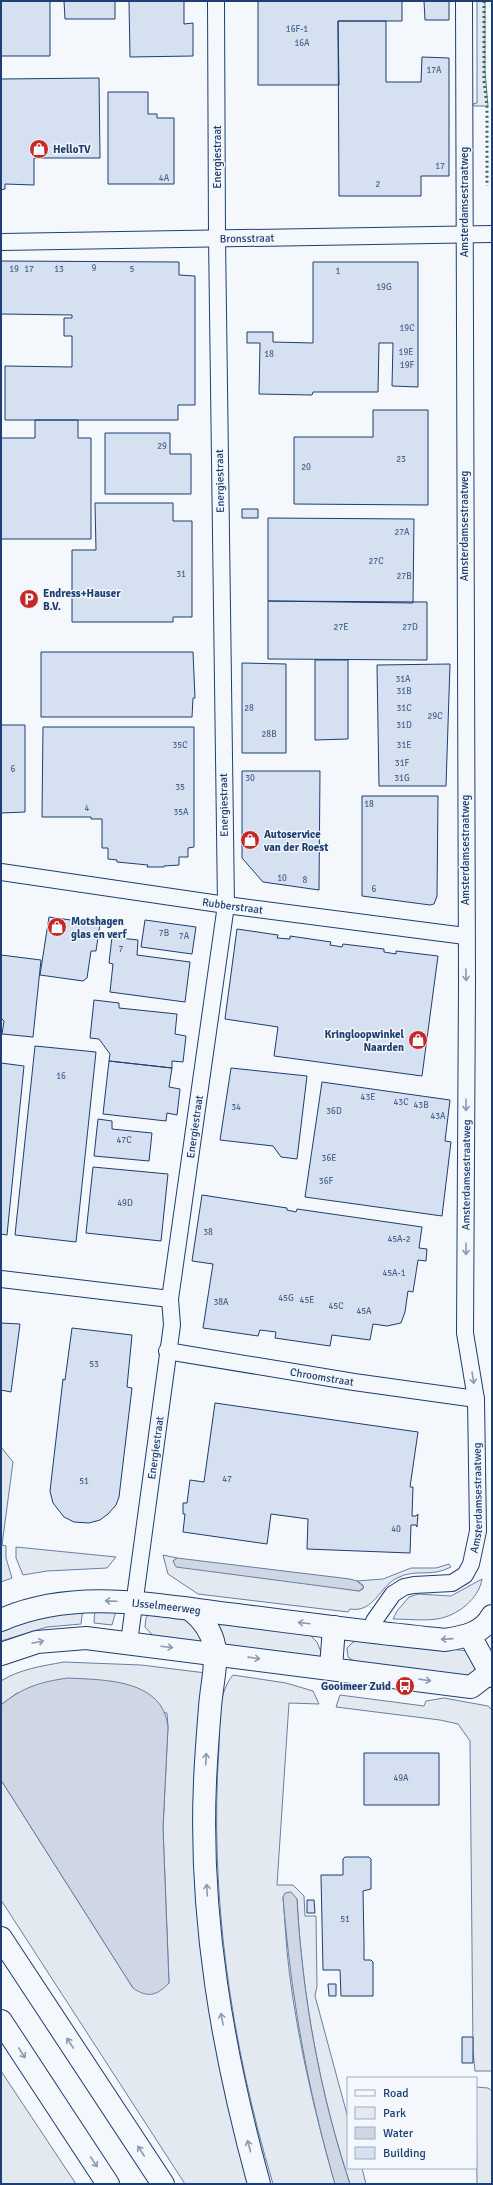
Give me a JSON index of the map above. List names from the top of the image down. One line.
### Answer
{"streets":{"main road":["IJsselmeerweg"],"street":["Energiestraat","Amsterdamsestraatweg","Bronsstraat","Rubberstraat","Chroomstraat"]},"crossings":[["Energiestraat","Bronsstraat"],["Energiestraat","Rubberstraat"],["Energiestraat","Chroomstraat"],["Energiestraat","IJsselmeerweg"],["Amsterdamsestraatweg","Bronsstraat"],["Amsterdamsestraatweg","Rubberstraat"],["Amsterdamsestraatweg","Chroomstraat"],["Amsterdamsestraatweg","IJsselmeerweg"]],"places":{"shop":["HelloTV","Autoservice van der Roest","Motshagen glas en verf","Kringloopwinkel Naarden"],"parking":["Endress+Hauser B.V."],"bus stop":["Gooimeer Zuid"]},"house_numbers":["16F-1","16A","17A","17","4A","2","9","19","17","13","5","1","19G","19C","19E","18","19F","29","23","20","27A","27C","31","27B","27E","27D","31A","31B","28","31C","29C","31D","28B","35C","31E","31F","6","30","31G","35","18","4","35A","10","8","6","7B","7A","7","16","43E","43C","43B","34","36D","43A","47C","36E","36F","49D","38","45A-2","45A-1","45G","45E","38A","45C","45A","53","47","51","40","49A","51"],"legend":["Road","Park","Water","Building"]}
